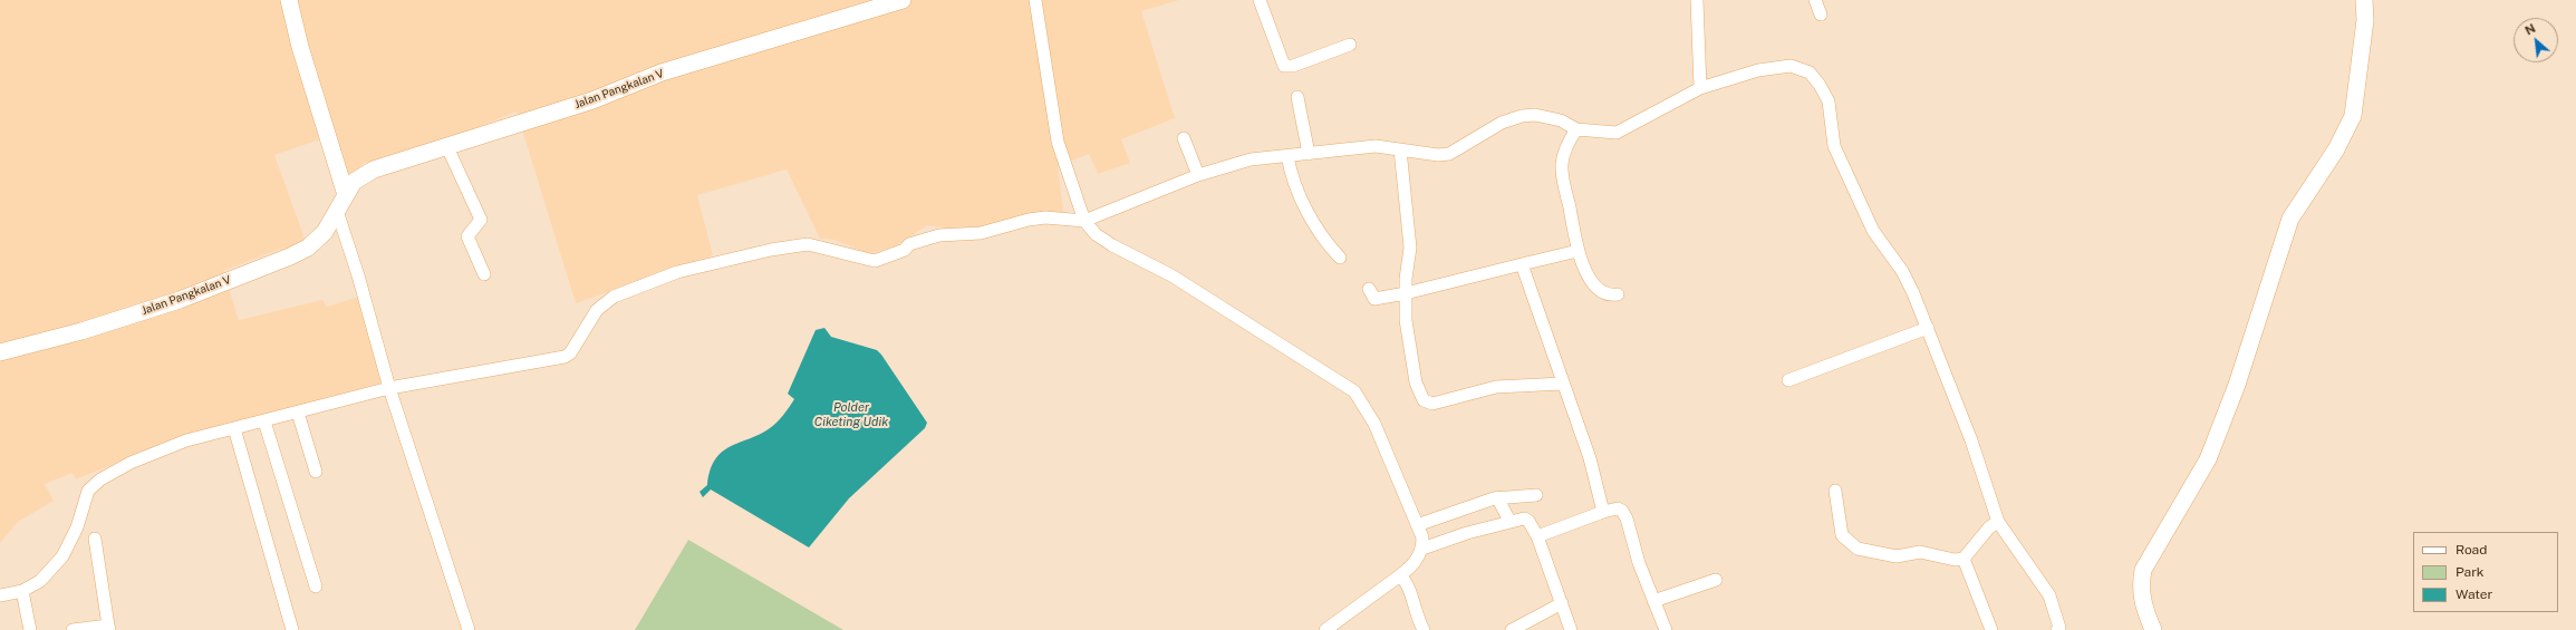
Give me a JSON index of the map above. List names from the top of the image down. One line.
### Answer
{"streets":{"street":["Jalan Pangkalan V"]},"water":["Polder Ciketing Udik"],"legend":["Road","Park","Water"],"north":"top left"}
